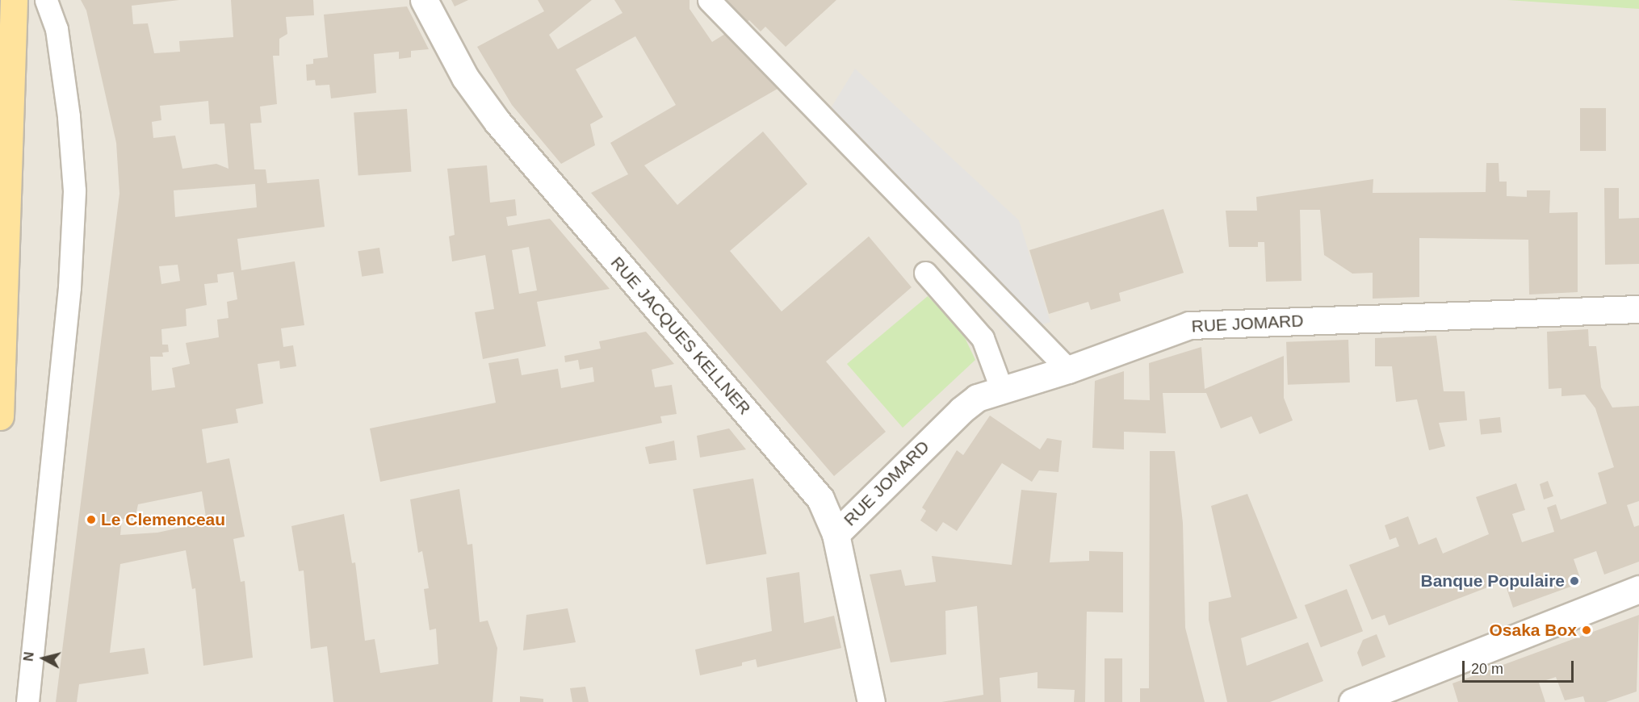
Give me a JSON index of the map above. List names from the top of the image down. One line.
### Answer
{"streets":{"street":["RUE JOMARD","RUE JACQUES KELLNER"]},"crossings":[["RUE JOMARD","RUE JACQUES KELLNER"]],"places":["Le Clemenceau","Banque Populaire","Osaka Box"],"scale_bar":"20 m","north":"left"}
